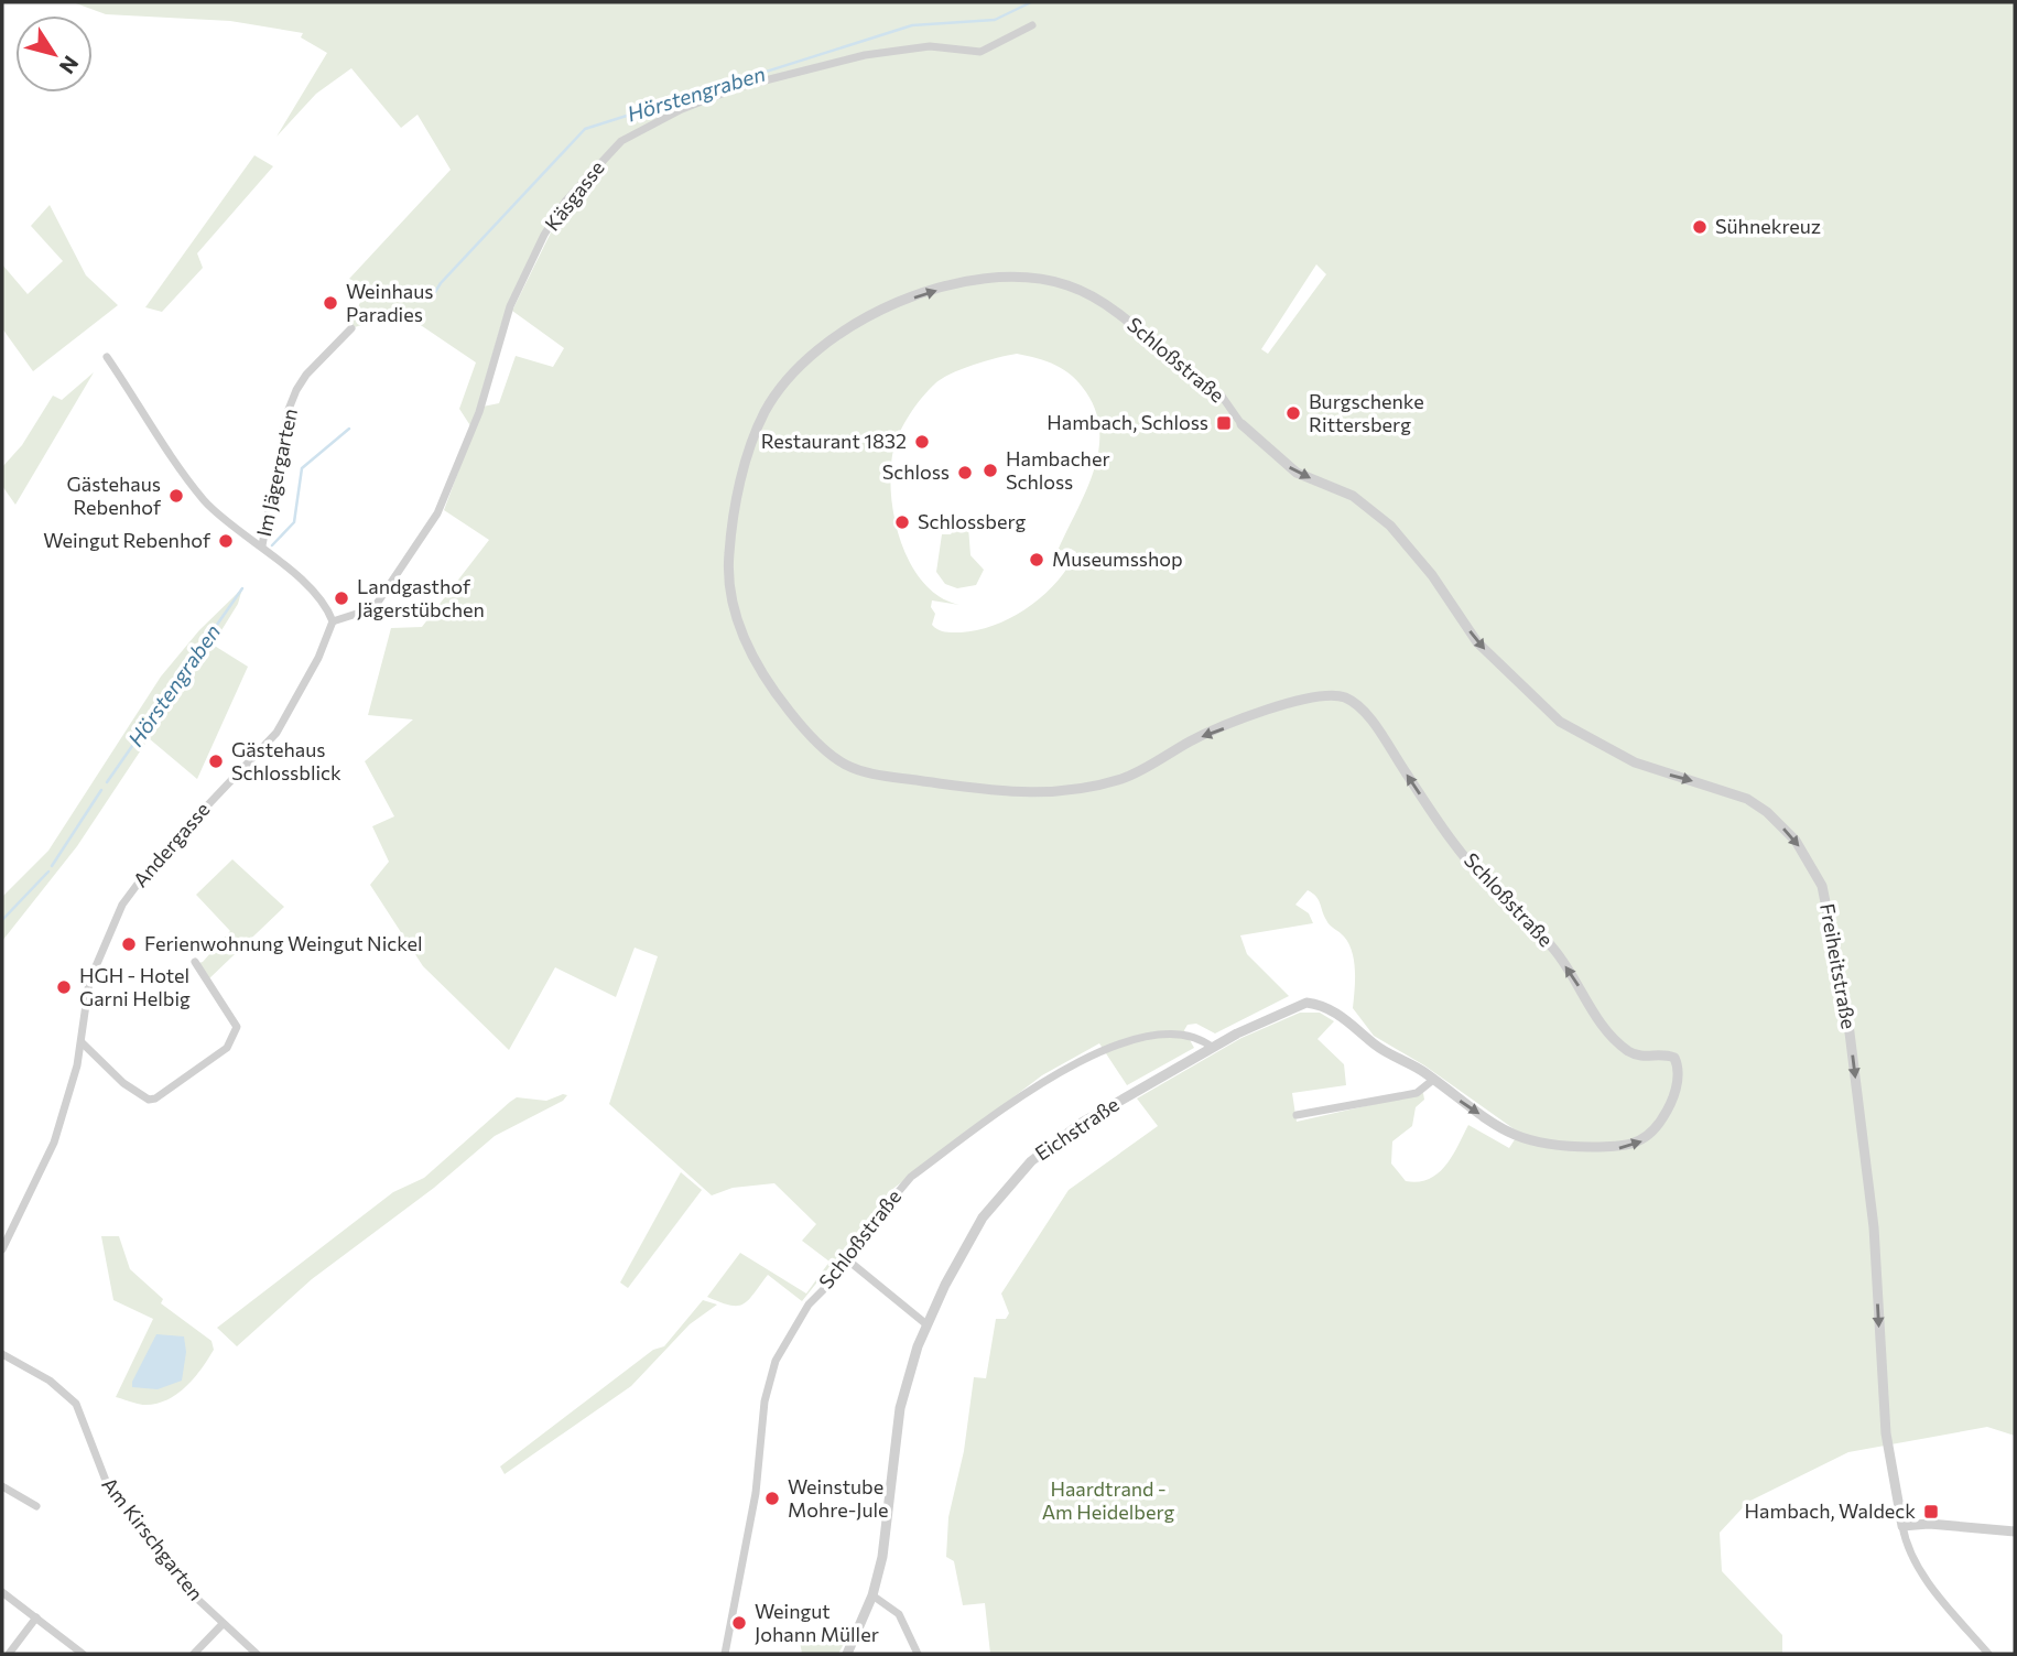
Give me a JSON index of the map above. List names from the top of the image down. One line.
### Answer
{"streets":{"street":["Käsgasse","Schloßstraße","Im Jägergarten","Andergasse","Freiheitstraße","Eichstraße","Am Kirschgarten"]},"crossings":[["Käsgasse","Andergasse"],["Schloßstraße","Freiheitstraße"],["Schloßstraße","Eichstraße"]],"one_way":["Freiheitstraße"],"water":["Hörstengraben"],"parks":["Haardtrand - Am Heidelberg"],"places":{"other":["Sühnekreuz","Weinhaus Paradies","Burgschenke Rittersberg","Restaurant 1832","Hambacher Schloss","Schloss","Gästehaus Rebenhof","Schlossberg","Weingut Rebenhof","Museumsshop","Landgasthof Jägerstübchen","Gästehaus Schlossblick","Ferienwohnung Weingut Nickel","HGH - Hotel Garni Helbig","Weinstube Mohre-Jule","Weingut Johann Müller"],"transit":["Hambach, Schloss","Hambach, Waldeck"]},"north":"bottom right"}
